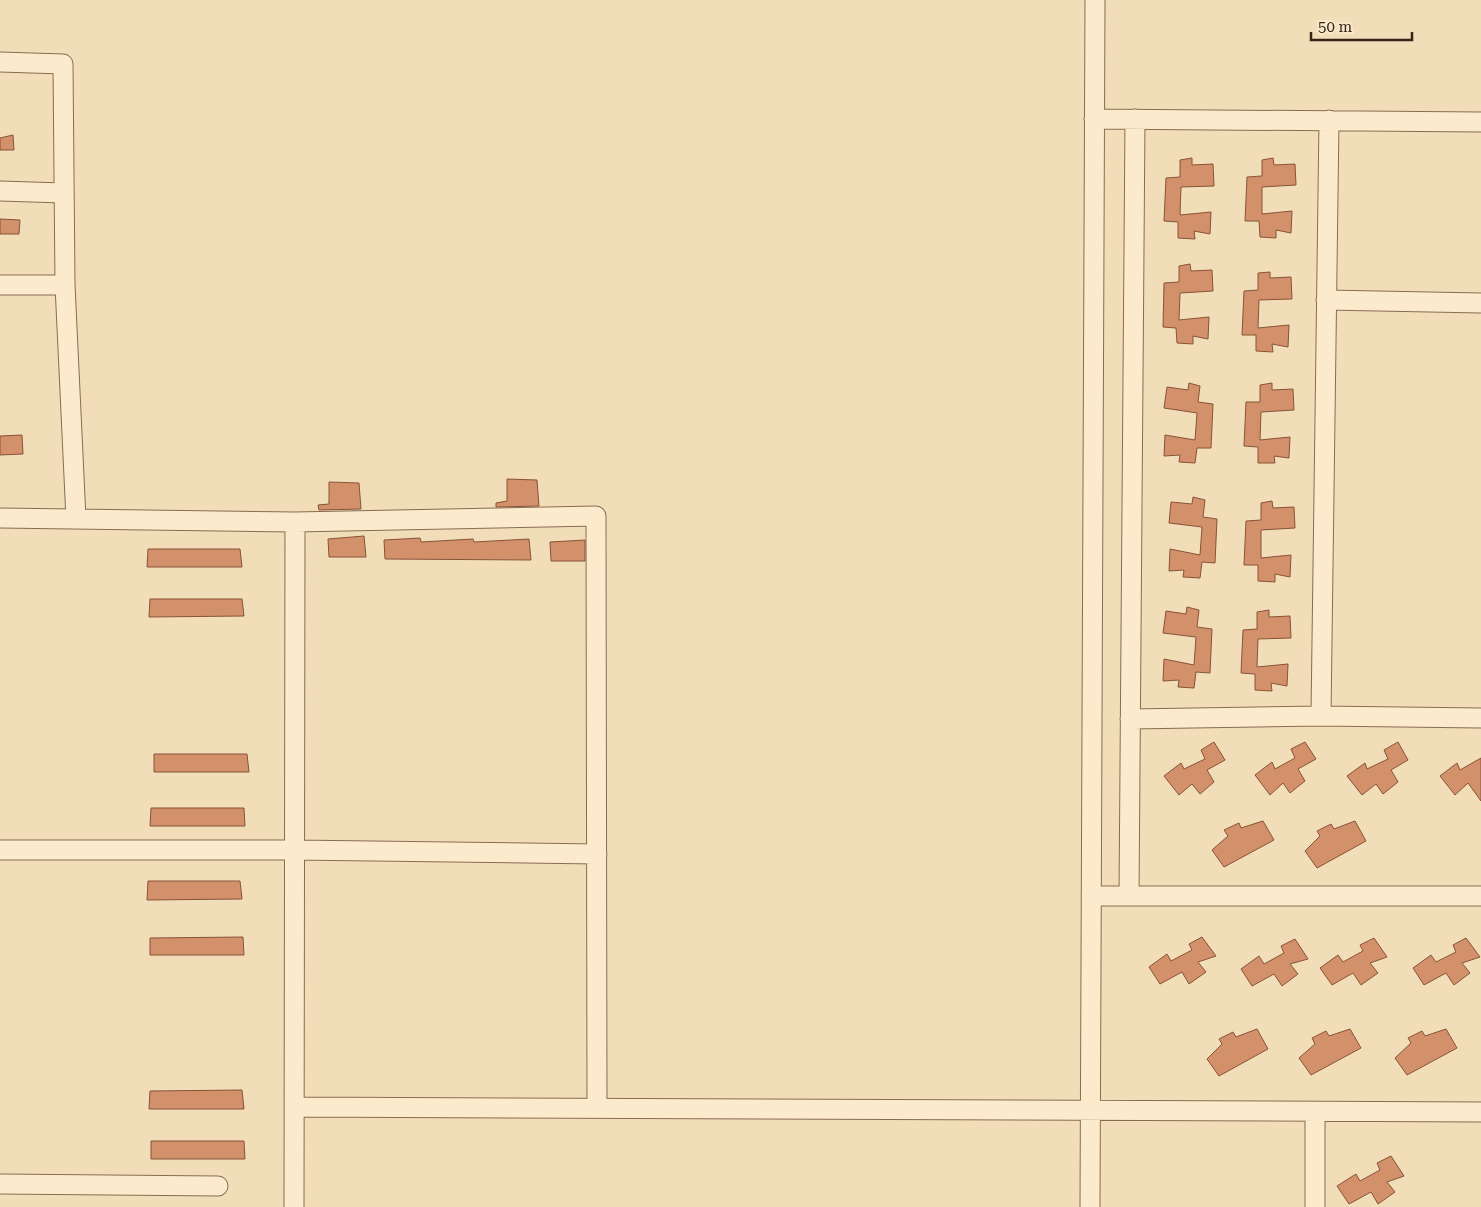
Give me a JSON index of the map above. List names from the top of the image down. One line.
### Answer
{"scale_bar":"50 m"}
